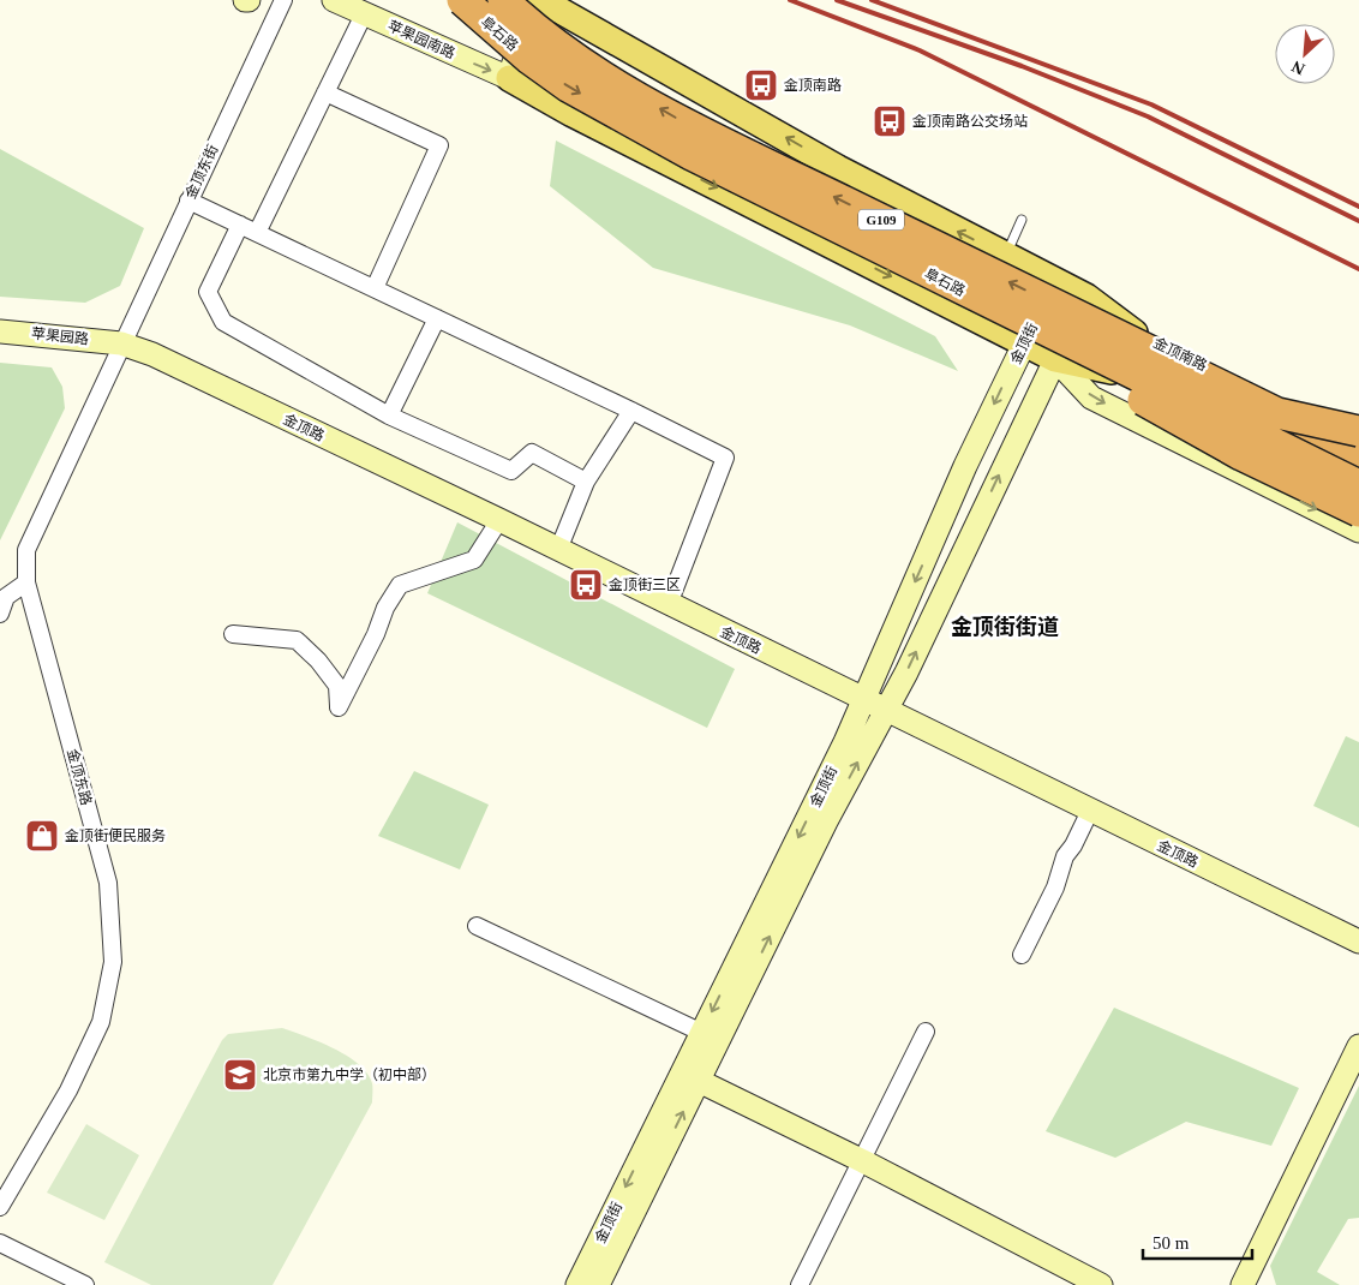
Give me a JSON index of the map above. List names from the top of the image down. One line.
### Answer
{"streets":{"highway":["阜石路","G109"],"main road":["金顶南路"],"street":["苹果园南路","金顶东街","苹果园路","金顶街","金顶路","金顶东路"]},"crossings":[["阜石路","金顶街"],["阜石路","金顶南路"],["金顶东街","苹果园路"],["金顶东街","金顶路"],["金顶东街","金顶东路"],["苹果园路","金顶路"],["苹果园路","金顶东路"],["金顶街","金顶南路"],["金顶街","金顶路"],["金顶路","金顶东路"]],"one_way":["苹果园南路"],"districts":["金顶街街道"],"places":{"bus stop":["金顶南路","金顶南路公交场站","金顶街三区"],"shop":["金顶街便民服务"],"school or university":["北京市第九中学（初中部）"]},"scale_bar":"50 m","north":"bottom left"}
